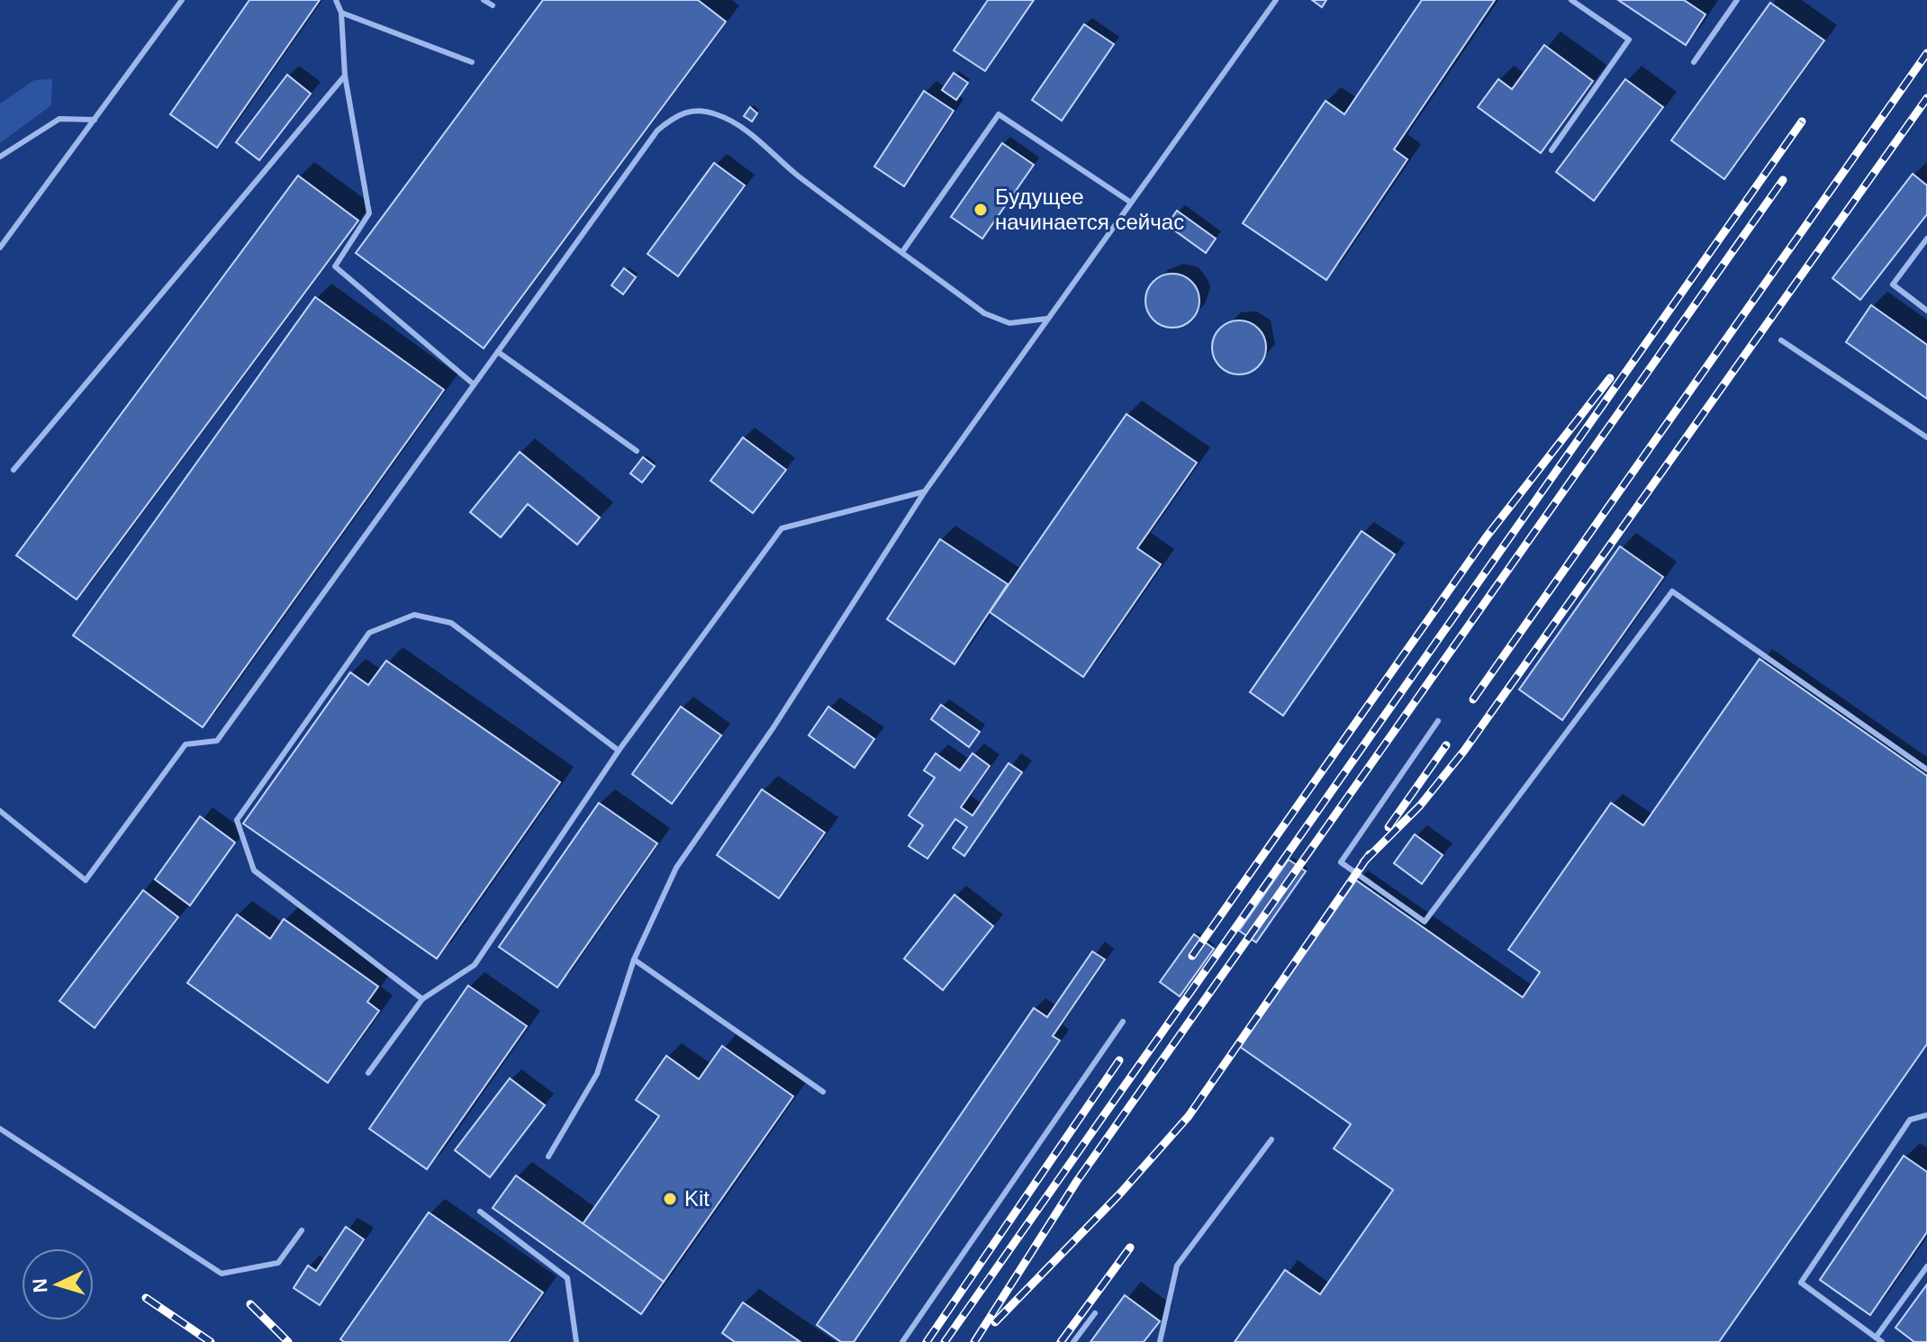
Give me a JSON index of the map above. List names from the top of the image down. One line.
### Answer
{"places":["Будущее начинается сейчас","Kit"],"north":"left"}
